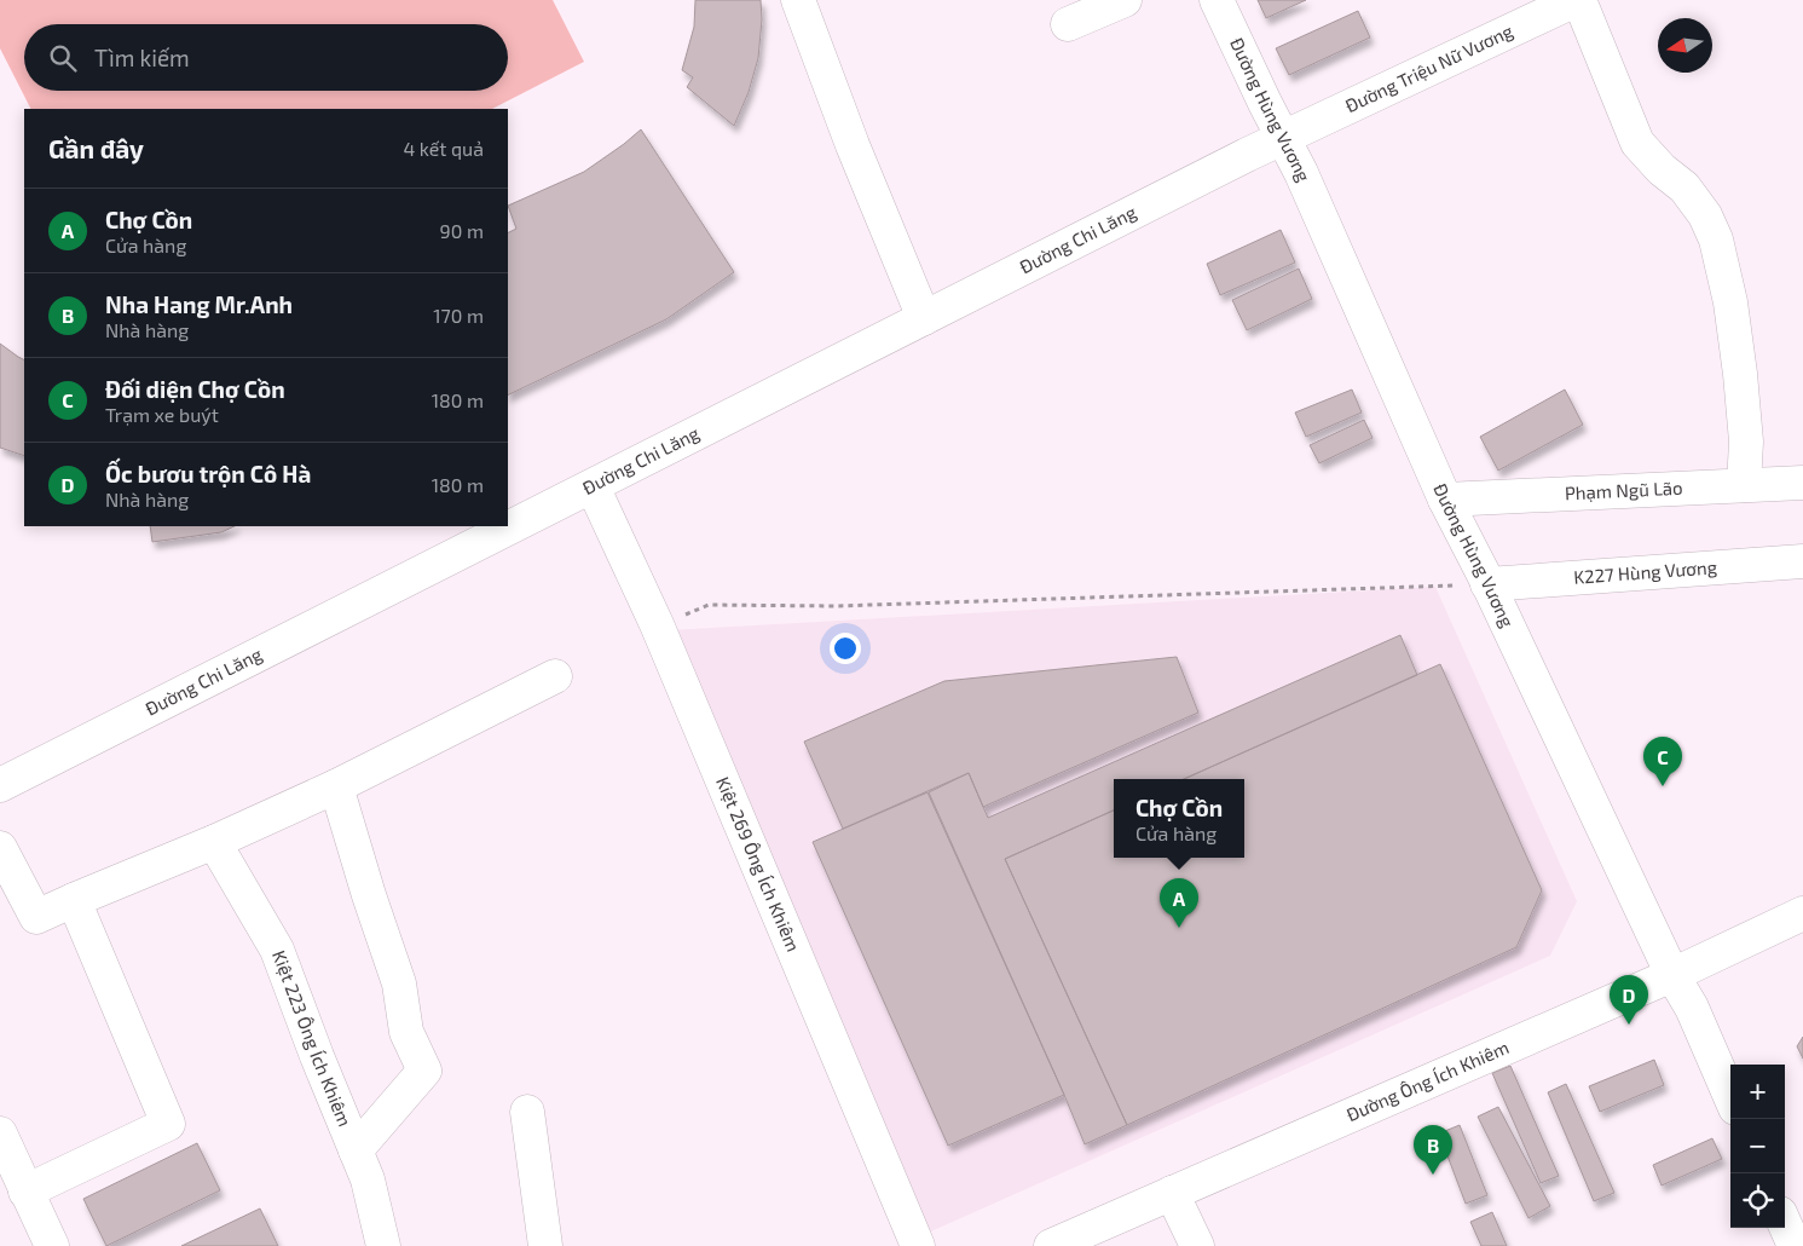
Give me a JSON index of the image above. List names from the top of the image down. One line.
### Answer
{"streets":{"street":["Đường Triệu Nữ Vương","Đường Hùng Vương","Đường Chi Lăng","Phạm Ngũ Lão","K227 Hùng Vương","Kiệt 269 Ông Ích Khiêm","Kiệt 223 Ông Ích Khiêm","Đường Ông Ích Khiêm"]},"crossings":[["Đường Triệu Nữ Vương","Đường Hùng Vương"],["Đường Triệu Nữ Vương","Đường Chi Lăng"],["Đường Hùng Vương","Đường Chi Lăng"],["Đường Hùng Vương","Phạm Ngũ Lão"],["Đường Hùng Vương","K227 Hùng Vương"],["Đường Hùng Vương","Đường Ông Ích Khiêm"],["Đường Chi Lăng","Kiệt 269 Ông Ích Khiêm"]],"north":"left","page":{"search":"Tìm kiếm","heading":["Gần đây","4 kết quả"],"list":[{"mark":"A","name":"Chợ Cồn","note":"Cửa hàng","value":"90 m"},{"mark":"B","name":"Nha Hang Mr.Anh","note":"Nhà hàng","value":"170 m"},{"mark":"C","name":"Đối diện Chợ Cồn","note":"Trạm xe buýt","value":"180 m"},{"mark":"D","name":"Ốc bươu trộn Cô Hà","note":"Nhà hàng","value":"180 m"}],"pins":["C","A","D","B"],"popup":["Chợ Cồn","Cửa hàng"],"map_buttons":["+","−"]}}
